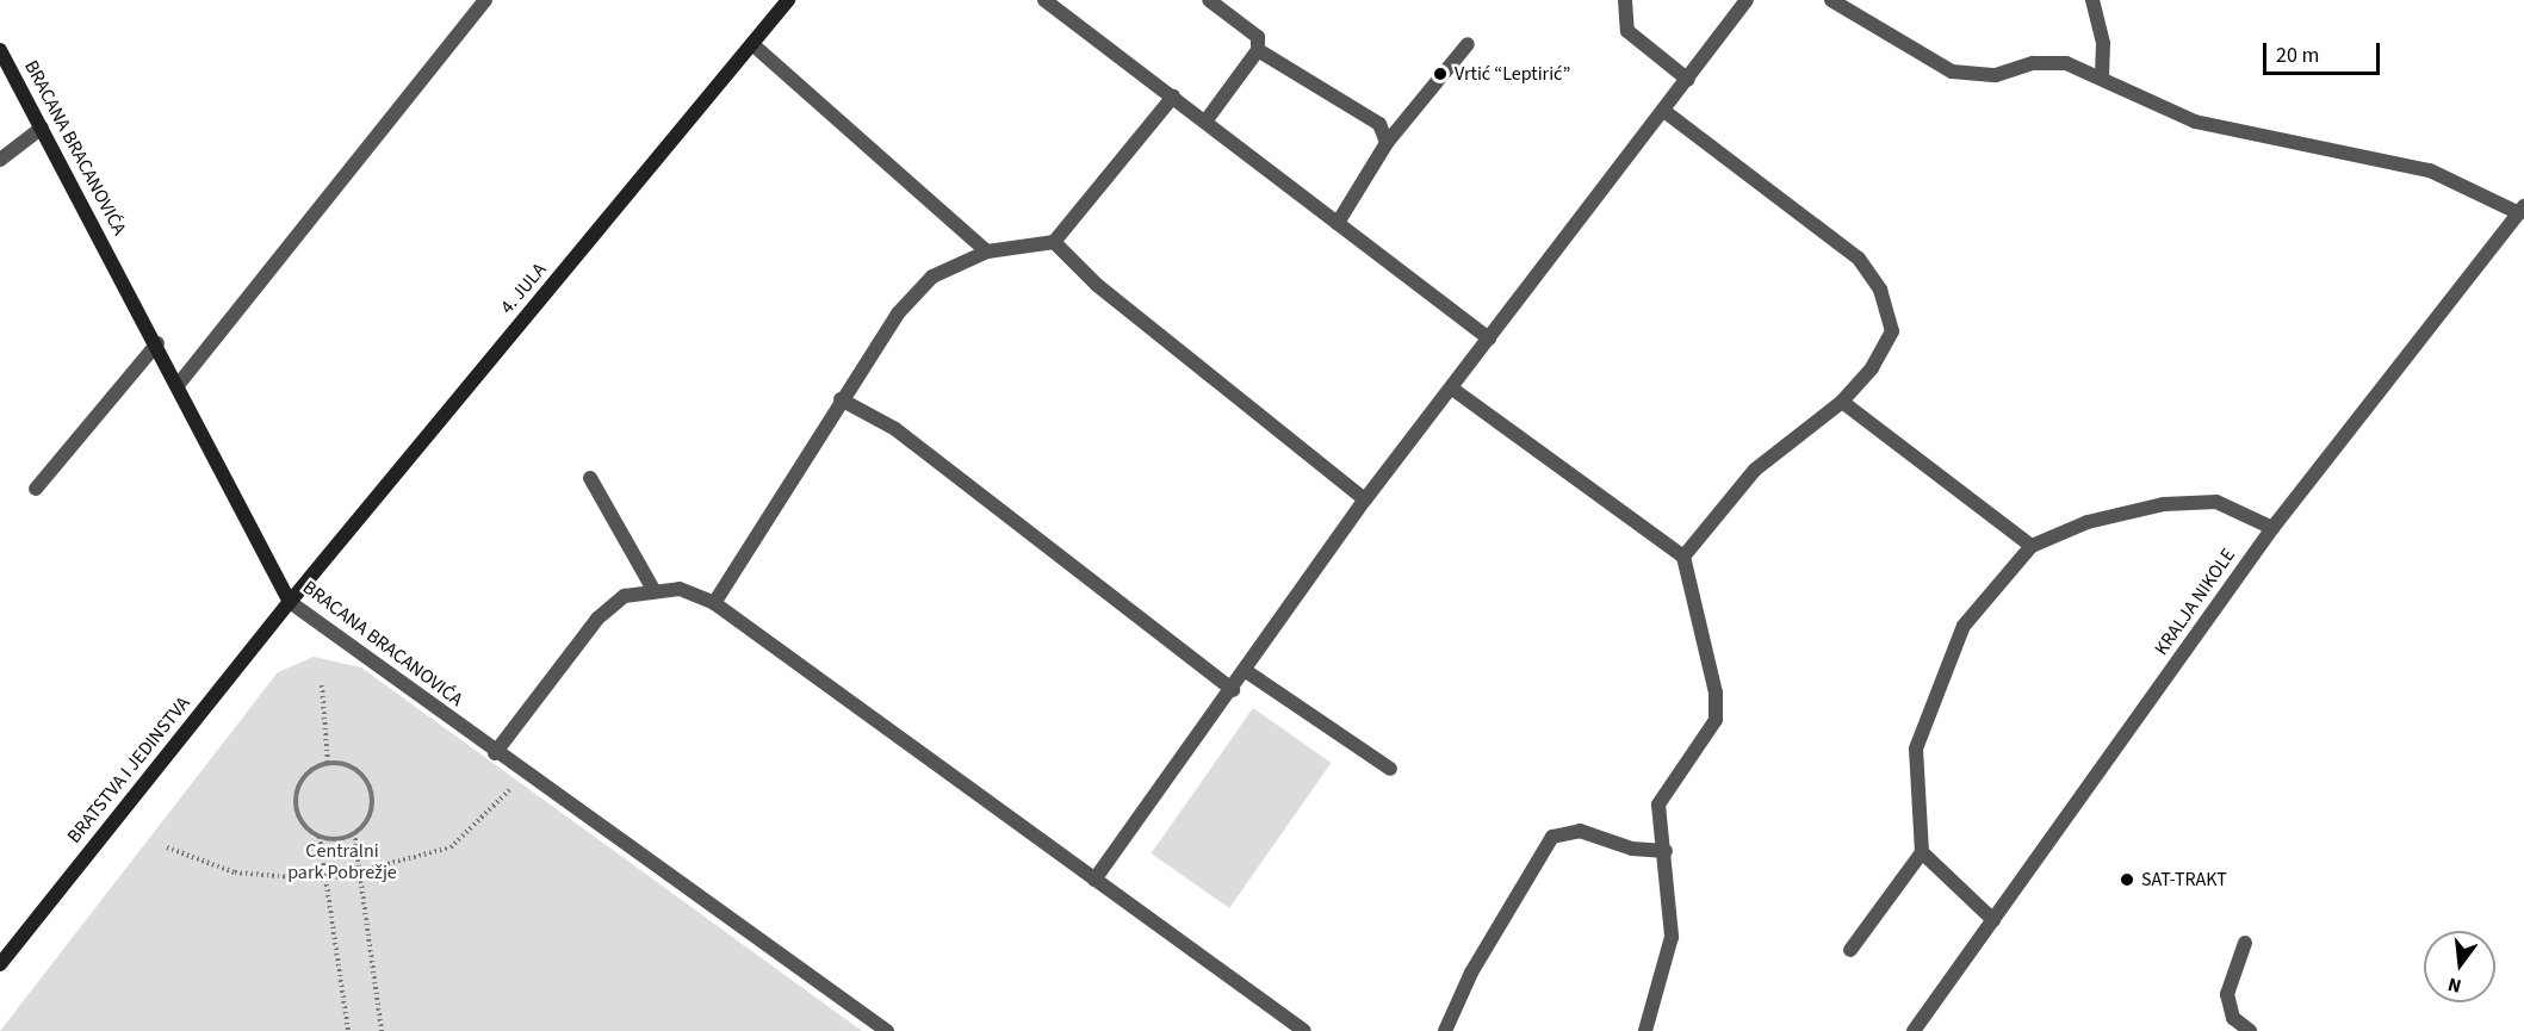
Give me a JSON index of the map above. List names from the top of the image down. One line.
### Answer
{"streets":{"main road":["BRACANA BRACANOVIĆA","4. JULA","BRATSTVA I JEDINSTVA"],"street":["KRALJA NIKOLE"]},"crossings":[["BRACANA BRACANOVIĆA","4. JULA"],["BRACANA BRACANOVIĆA","BRATSTVA I JEDINSTVA"],["4. JULA","BRATSTVA I JEDINSTVA"]],"parks":["Centralni park Pobrežje"],"places":["Vrtić “Leptirić”","SAT-TRAKT"],"scale_bar":"20 m","north":"bottom"}
